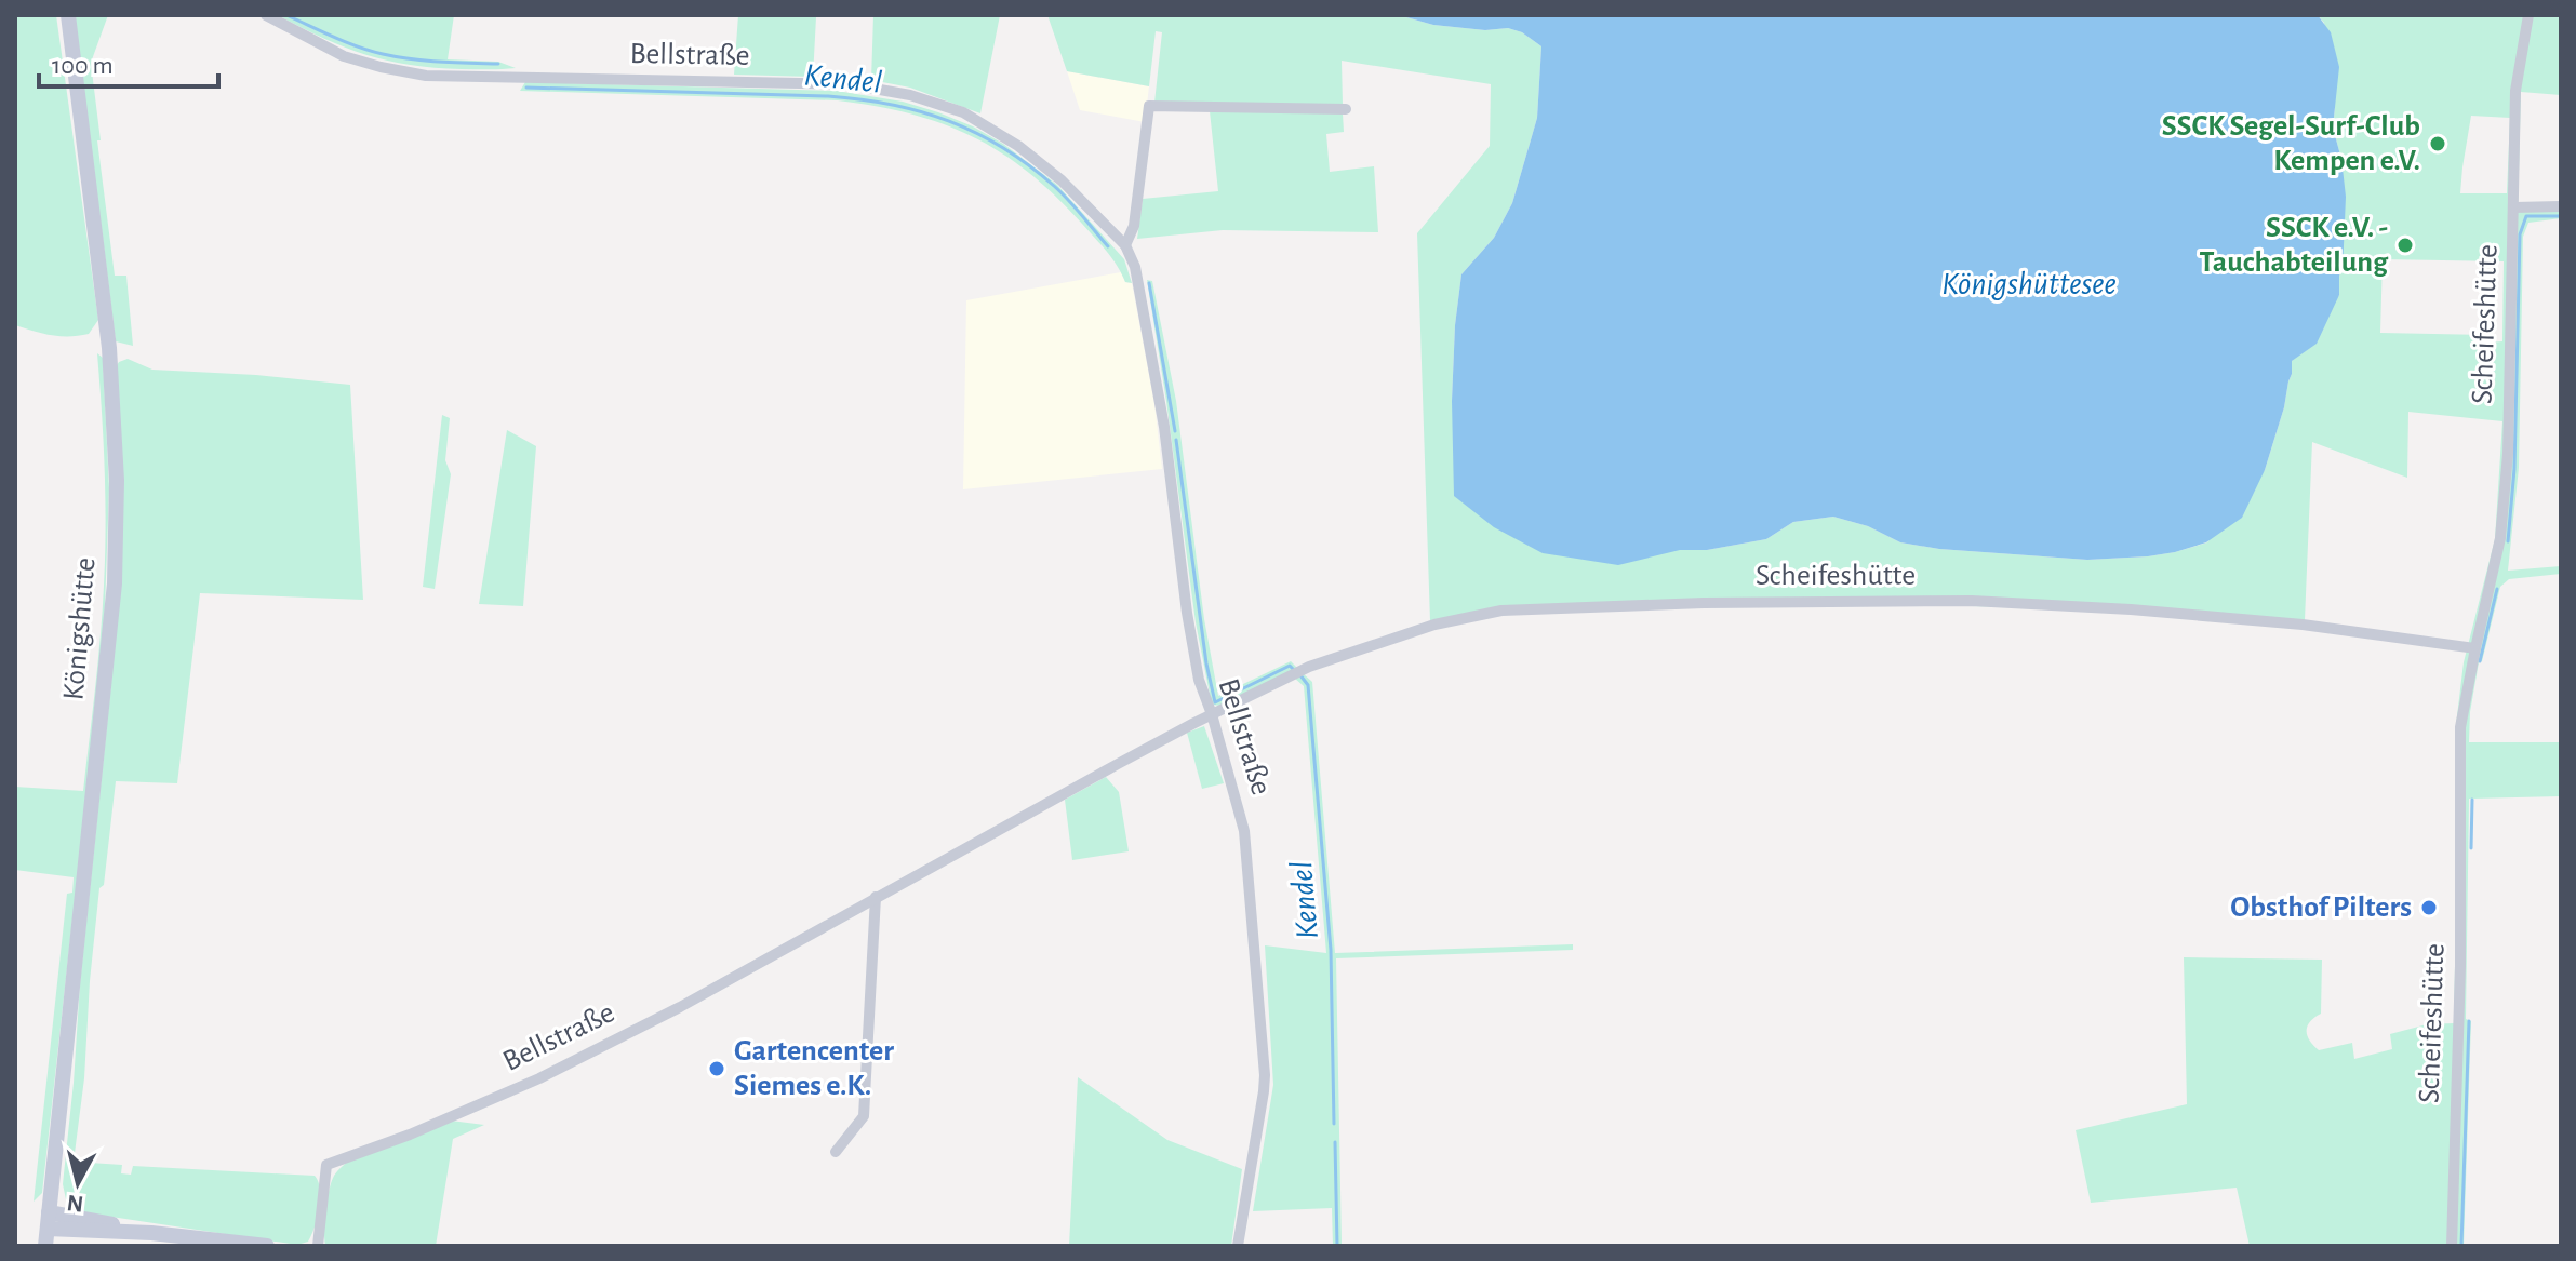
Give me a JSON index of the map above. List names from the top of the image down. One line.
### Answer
{"streets":{"street":["Bellstraße","Scheifeshütte","Königshütte"]},"crossings":[["Bellstraße","Scheifeshütte"]],"water":["Kendel","Königshüttesee"],"places":["SSCK Segel-Surf-Club Kempen e.V.","SSCK e.V. - Tauchabteilung","Obsthof Pilters","Gartencenter Siemes e.K."],"scale_bar":"100 m","north":"bottom"}
